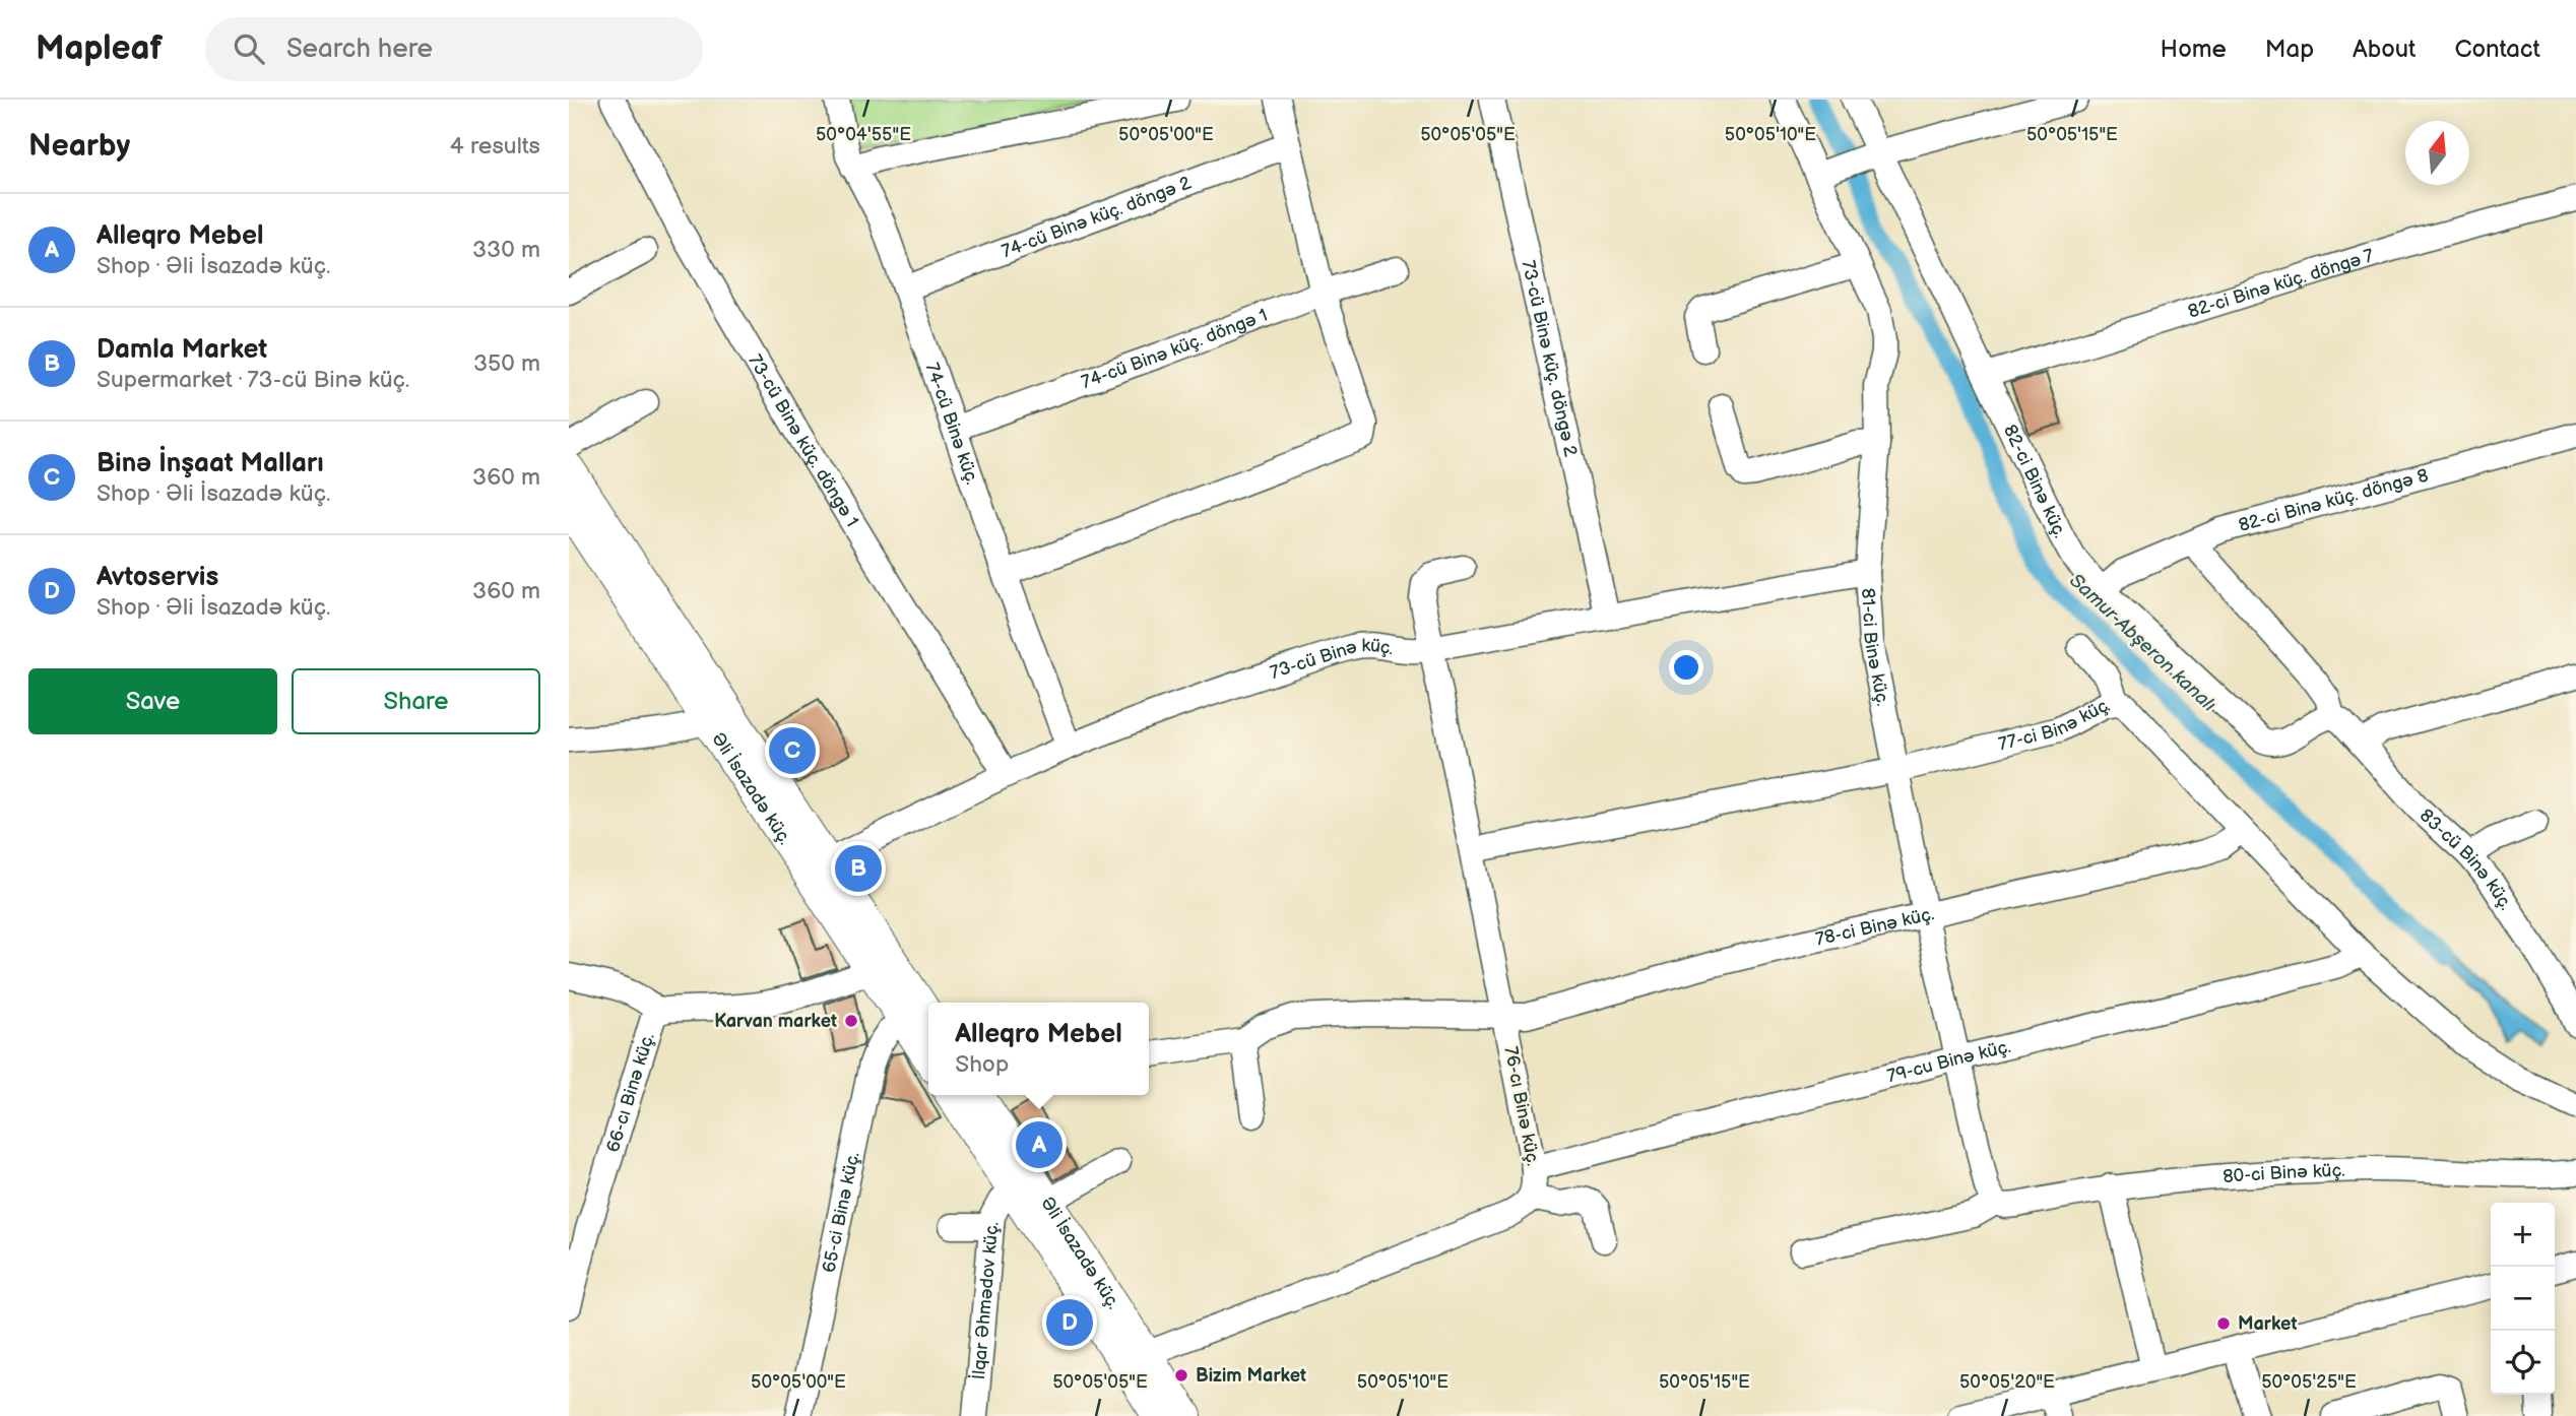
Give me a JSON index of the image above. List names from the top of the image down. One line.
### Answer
{"streets":{"main road":["Əli İsazadə küç."],"street":["74-cü Binə küç. döngə 2","82-ci Binə küç. döngə 7","74-cü Binə küç. döngə 1","73-cü Binə küç. döngə 2","74-cü Binə küç.","73-cü Binə küç. döngə 1","82-ci Binə küç.","82-ci Binə küç. döngə 8","81-ci Binə küç.","73-cü Binə küç.","77-ci Binə küç.","83-cü Binə küç.","78-ci Binə küç.","79-cu Binə küç.","66-cı Binə küç.","76-cı Binə küç.","80-ci Binə küç.","65-ci Binə küç.","İlqar Əhmədov küç."]},"crossings":[["74-cü Binə küç. döngə 2","74-cü Binə küç."],["82-ci Binə küç. döngə 7","82-ci Binə küç."],["74-cü Binə küç. döngə 1","74-cü Binə küç."],["73-cü Binə küç. döngə 2","73-cü Binə küç."],["74-cü Binə küç.","73-cü Binə küç."],["73-cü Binə küç. döngə 1","73-cü Binə küç."],["82-ci Binə küç.","82-ci Binə küç. döngə 8"],["82-ci Binə küç.","83-cü Binə küç."],["81-ci Binə küç.","73-cü Binə küç."],["81-ci Binə küç.","77-ci Binə küç."],["81-ci Binə küç.","78-ci Binə küç."],["81-ci Binə küç.","79-cu Binə küç."],["81-ci Binə küç.","80-ci Binə küç."],["73-cü Binə küç.","Əli İsazadə küç."],["73-cü Binə küç.","76-cı Binə küç."],["77-ci Binə küç.","78-ci Binə küç."],["77-ci Binə küç.","79-cu Binə küç."],["77-ci Binə küç.","76-cı Binə küç."],["Əli İsazadə küç.","66-cı Binə küç."],["Əli İsazadə küç.","65-ci Binə küç."],["Əli İsazadə küç.","İlqar Əhmədov küç."],["78-ci Binə küç.","76-cı Binə küç."],["79-cu Binə küç.","76-cı Binə küç."]],"water":["Samur-Abşeron kanalı"],"places":["Karvan market","Market","Bizim Market"],"north":"top","page":{"header":"Mapleaf","search":"Search here","nav":["Home","Map","About","Contact"],"heading":["Nearby","4 results"],"list":[{"mark":"A","name":"Alleqro Mebel","note":"Shop · Əli İsazadə küç.","value":"330 m"},{"mark":"B","name":"Damla Market","note":"Supermarket · 73-cü Binə küç.","value":"350 m"},{"mark":"C","name":"Binə İnşaat Malları","note":"Shop · Əli İsazadə küç.","value":"360 m"},{"mark":"D","name":"Avtoservis","note":"Shop · Əli İsazadə küç.","value":"360 m"}],"buttons":["Save","Share"],"pins":["C","B","A","D"],"popup":["Alleqro Mebel","Shop"],"map_buttons":["+","−"]},"coordinates":["50°04'55\"E","50°05'00\"E","50°05'05\"E","50°05'10\"E","50°05'15\"E","50°05'20\"E","50°05'25\"E"]}
